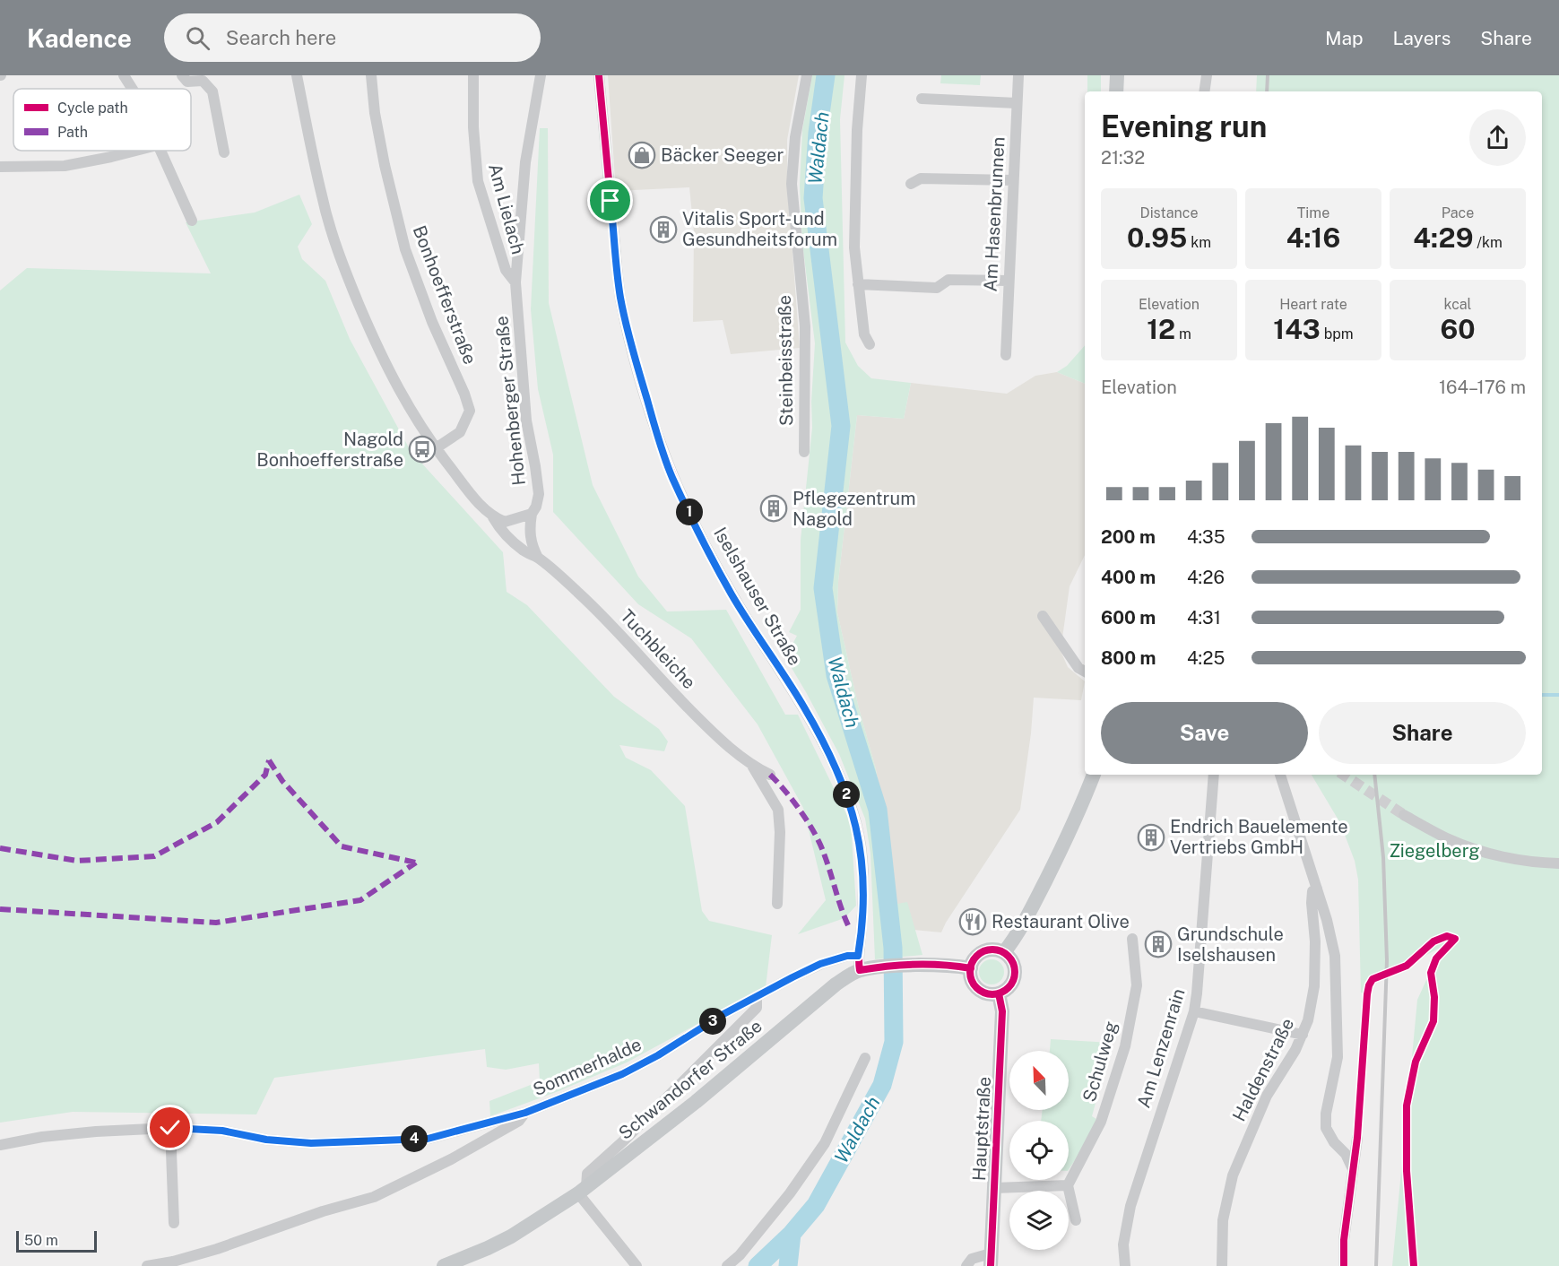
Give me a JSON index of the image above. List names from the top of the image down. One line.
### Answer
{"streets":{"main road":["Schwandorfer Straße","Hauptstraße"],"street":["Am Lielach","Am Hasenbrunnen","Bonhoefferstraße","Steinbeisstraße","Hohenberger Straße","Iselshauser Straße","Tuchbleiche","Am Lenzenrain","Schulweg","Sommerhalde","Haldenstraße"]},"crossings":[["Am Lielach","Hohenberger Straße"],["Iselshauser Straße","Sommerhalde"],["Iselshauser Straße","Schwandorfer Straße"],["Sommerhalde","Schwandorfer Straße"],["Schwandorfer Straße","Hauptstraße"]],"water":["Waldach"],"parks":["Ziegelberg"],"places":{"shop":["Bäcker Seeger"],"building":["Vitalis Sport- und Gesundheitsforum","Pflegezentrum Nagold","Endrich Bauelemente Vertriebs GmbH","Grundschule Iselshausen"],"bus stop":["Nagold Bonhoefferstraße"],"restaurant":["Restaurant Olive"]},"legend":["Cycle path","Path"],"scale_bar":"50 m","north":"top left","page":{"header":"Kadence","search":"Search here","nav":["Map","Layers","Share"],"heading":["Evening run","21:32"],"stats":[["Distance","0.95 km"],["Time","4:16"],["Pace","4:29 /km"],["Elevation","12 m"],["Heart rate","143 bpm"],["kcal","60"]],"chart":["Elevation","164–176 m"],"pins":["1","2","3","4"],"list":[{"name":"200 m","note":"4:35"},{"name":"400 m","note":"4:26"},{"name":"600 m","note":"4:31"},{"name":"800 m","note":"4:25"}],"buttons":["Save","Share"],"scale":"50 m"}}
